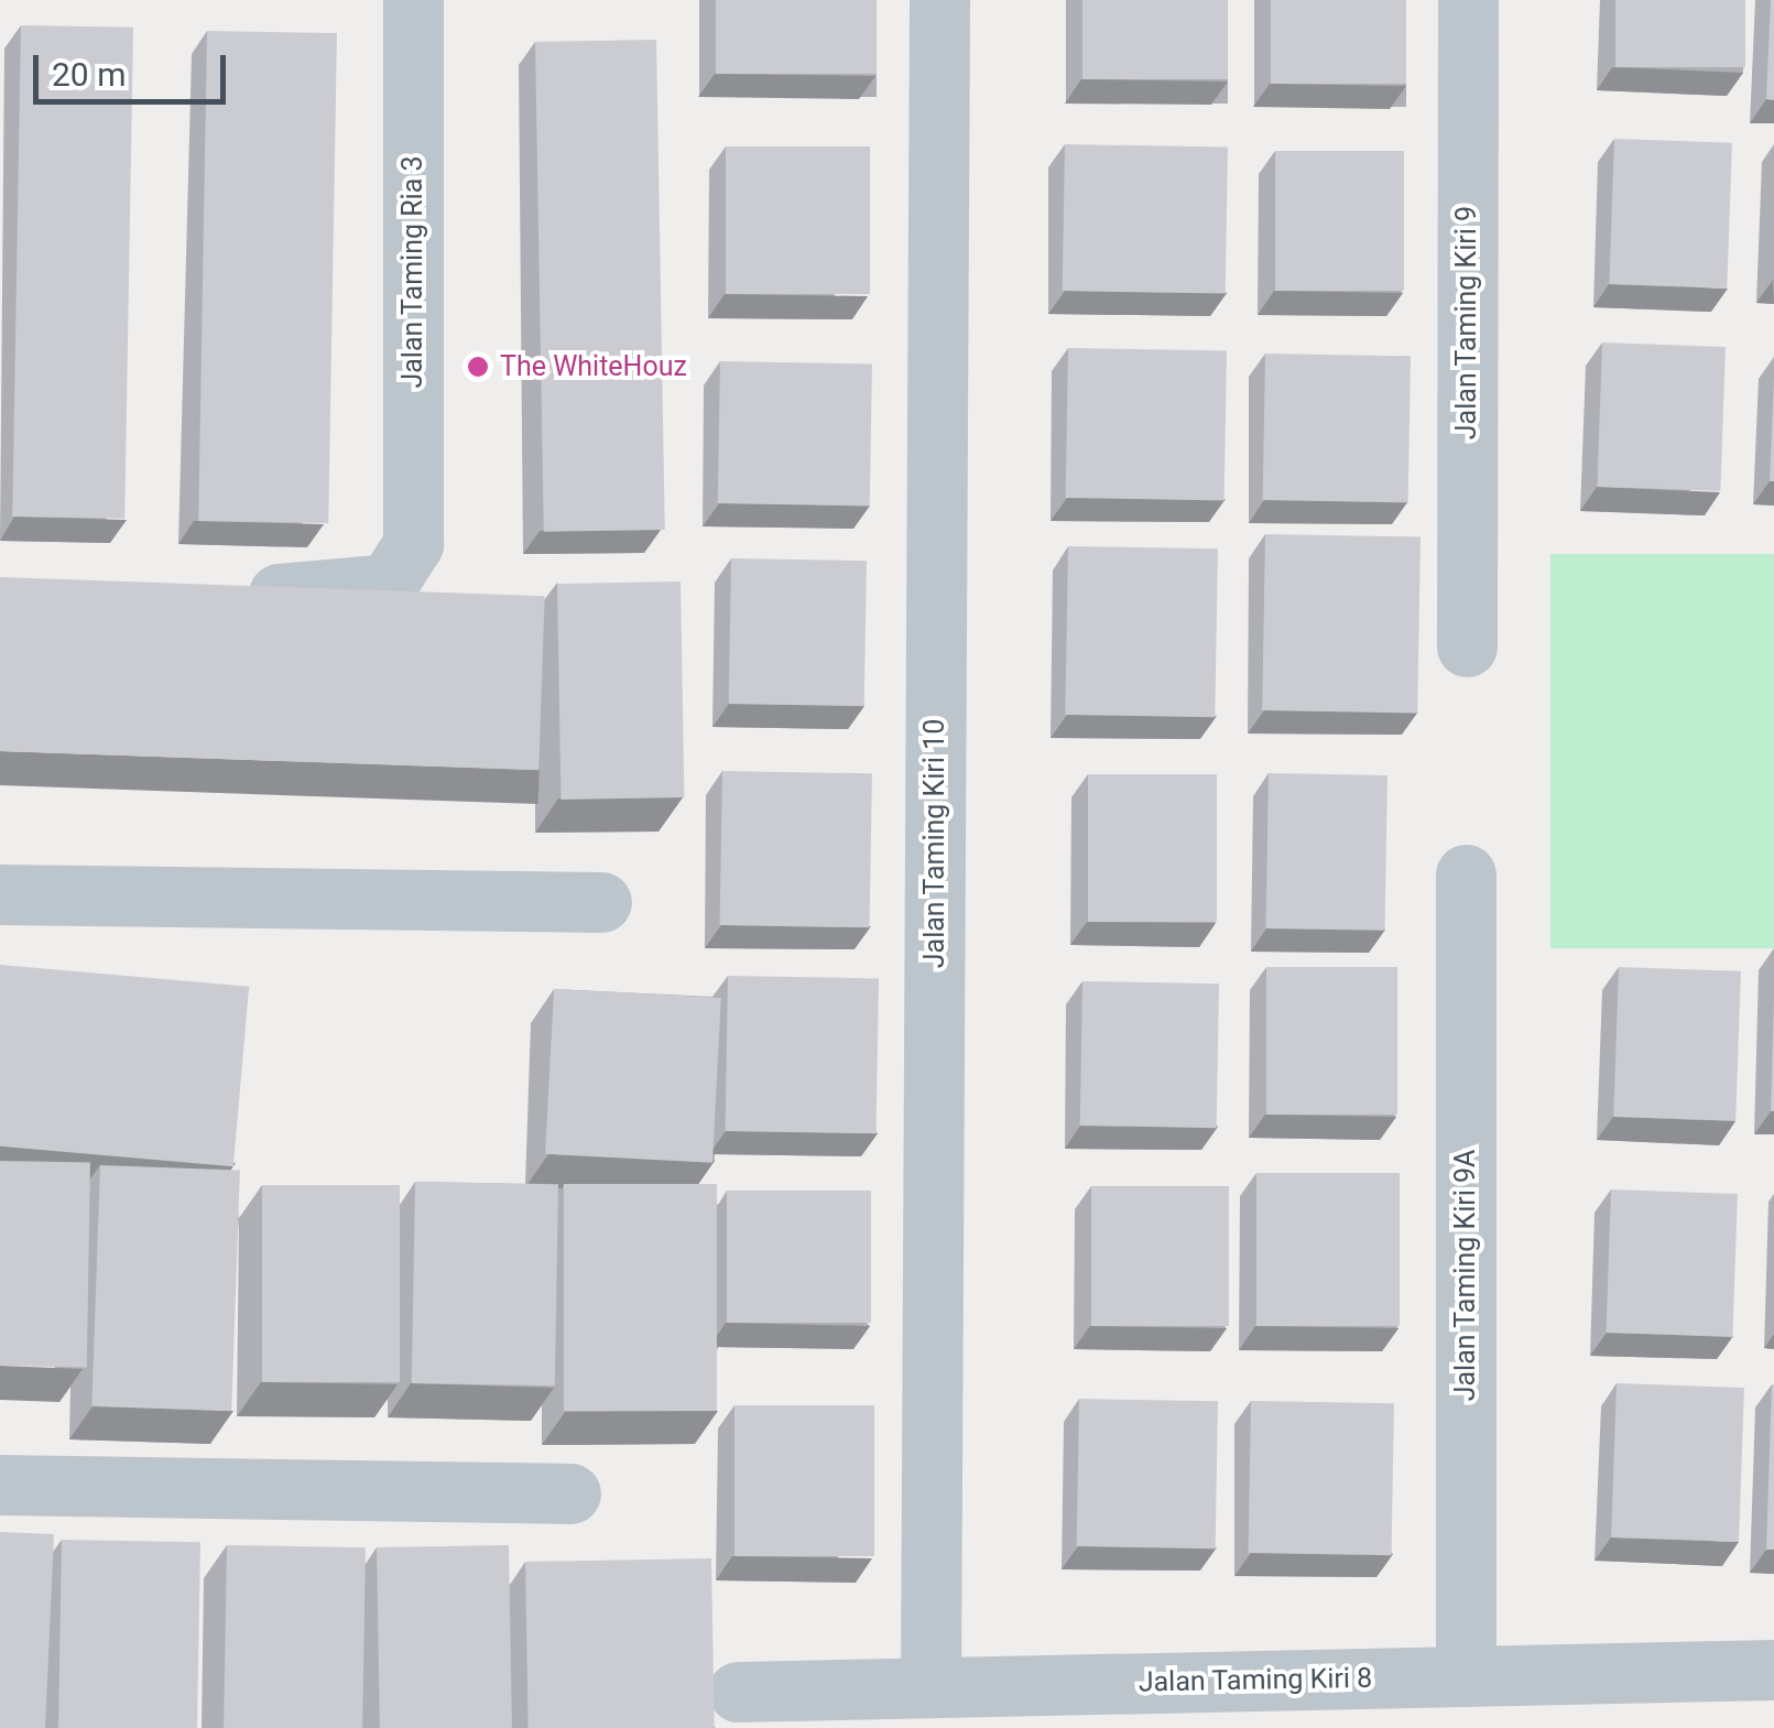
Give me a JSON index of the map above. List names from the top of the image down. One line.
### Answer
{"streets":{"street":["Jalan Taming Ria 3","Jalan Taming Kiri 9","Jalan Taming Kiri 10","Jalan Taming Kiri 9A","Jalan Taming Kiri 8"]},"crossings":[["Jalan Taming Kiri 10","Jalan Taming Kiri 8"],["Jalan Taming Kiri 9A","Jalan Taming Kiri 8"]],"places":["The WhiteHouz"],"scale_bar":"20 m"}
